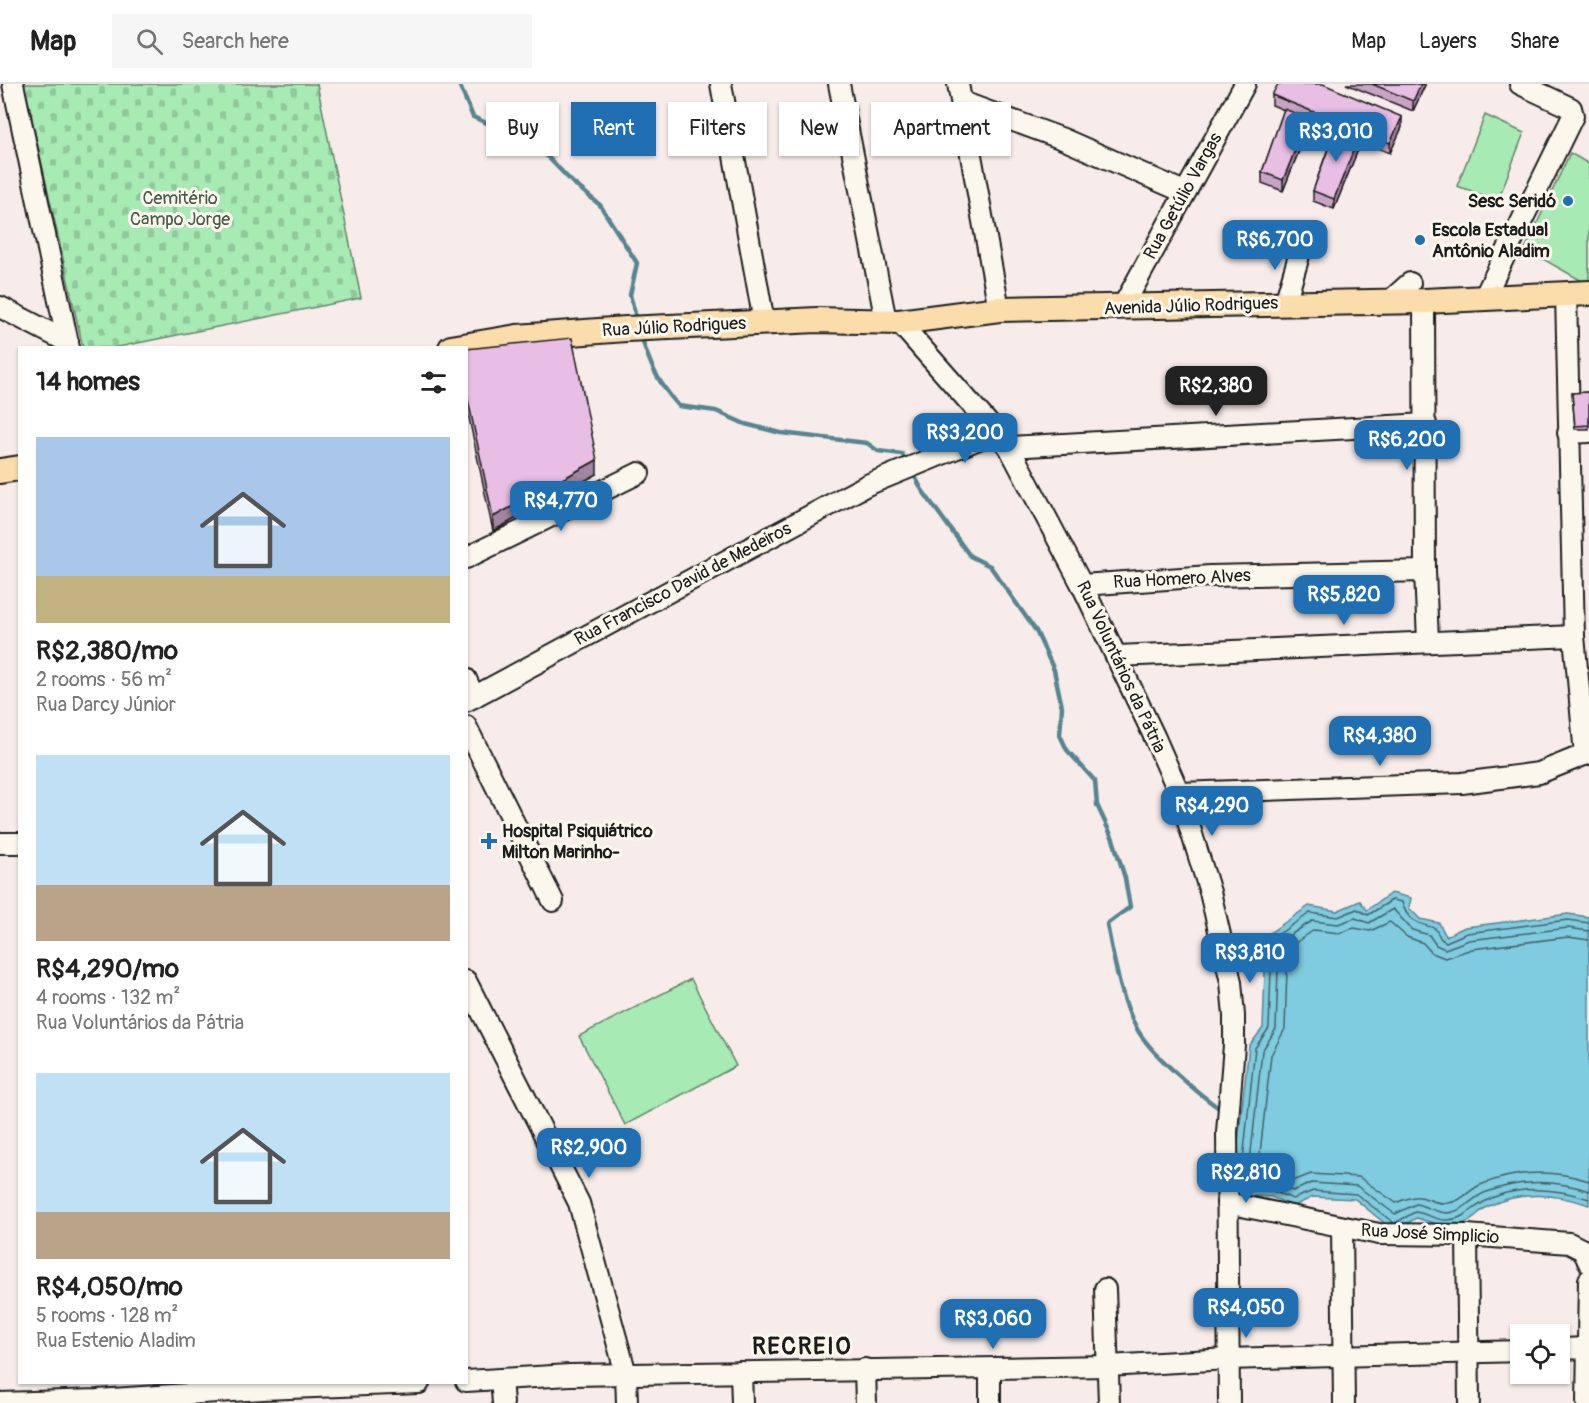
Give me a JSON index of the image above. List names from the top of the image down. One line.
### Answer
{"streets":{"main road":["Avenida Júlio Rodrigues","Rua Júlio Rodrigues"],"street":["Rua Getúlio Vargas","Rua Homero Alves","Rua Francisco David de Medeiros","Rua Voluntários da Pátria","Rua José Simplicio"]},"crossings":[["Rua Getúlio Vargas","Avenida Júlio Rodrigues"],["Avenida Júlio Rodrigues","Rua Júlio Rodrigues"],["Avenida Júlio Rodrigues","Rua Voluntários da Pátria"],["Rua Júlio Rodrigues","Rua Voluntários da Pátria"],["Rua Homero Alves","Rua Voluntários da Pátria"],["Rua Francisco David de Medeiros","Rua Voluntários da Pátria"],["Rua Voluntários da Pátria","Rua José Simplicio"]],"districts":["RECREIO"],"parks":["Cemitério Campo Jorge"],"places":{"other":["Sesc Seridó","Escola Estadual Antônio Aladim"],"health":["Hospital Psiquiátrico Milton Marinho-"]},"page":{"header":"Map","search":"Search here","nav":["Map","Layers","Share"],"chip":["Buy","Rent","Filters","New","Apartment"],"price":["R$3,010","R$6,700","R$2,380","R$3,200","R$6,200","R$4,770","R$5,820","R$4,380","R$4,290","R$3,810","R$2,900","R$2,810","R$4,050","R$3,060"],"heading":"14 homes","list":[{"name":"R$2,380/mo","note":"2 rooms · 56 m² · Rua Darcy Júnior"},{"name":"R$4,290/mo","note":"4 rooms · 132 m² · Rua Voluntários da Pátria"},{"name":"R$4,050/mo","note":"5 rooms · 128 m² · Rua Estenio Aladim"}]}}
